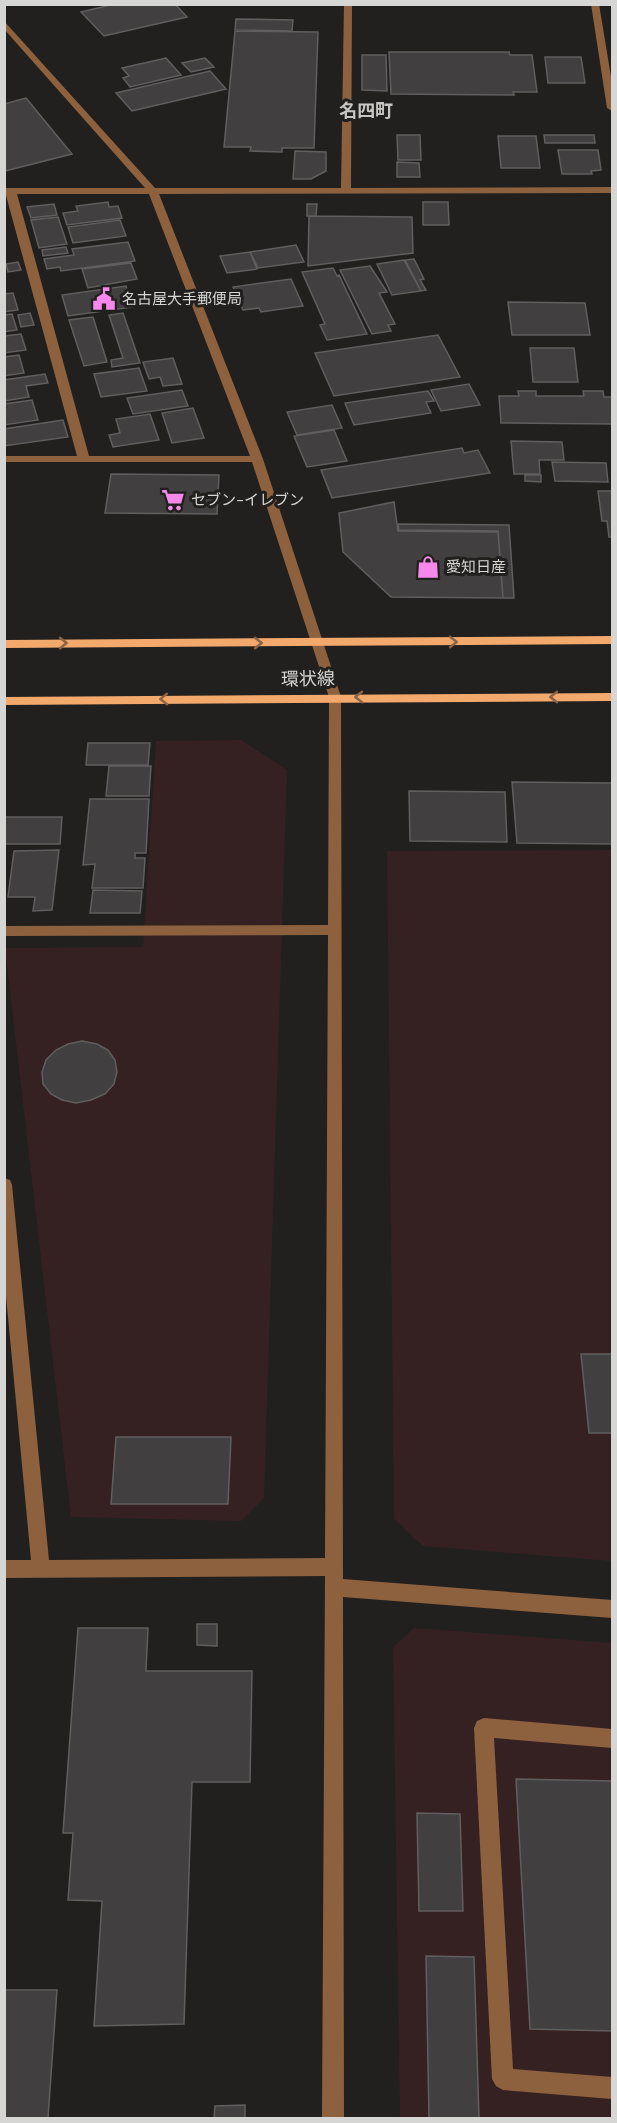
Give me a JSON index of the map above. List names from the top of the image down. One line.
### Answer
{"streets":{"main road":["環状線"]},"districts":["名四町"],"places":{"public building":["名古屋大手郵便局"],"supermarket":["セブン-イレブン"],"shop":["愛知日産"]}}
